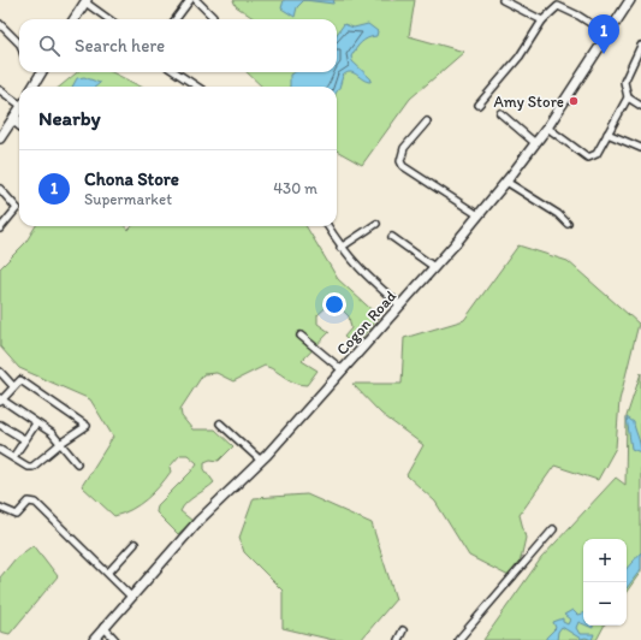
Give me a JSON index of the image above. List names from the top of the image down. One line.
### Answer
{"streets":{"street":["Cogon Road"]},"places":["Amy Store"],"page":{"pins":"1","search":"Search here","heading":"Nearby","list":[{"mark":"1","name":"Chona Store","note":"Supermarket","value":"430 m"}],"map_buttons":["+","−"]}}
